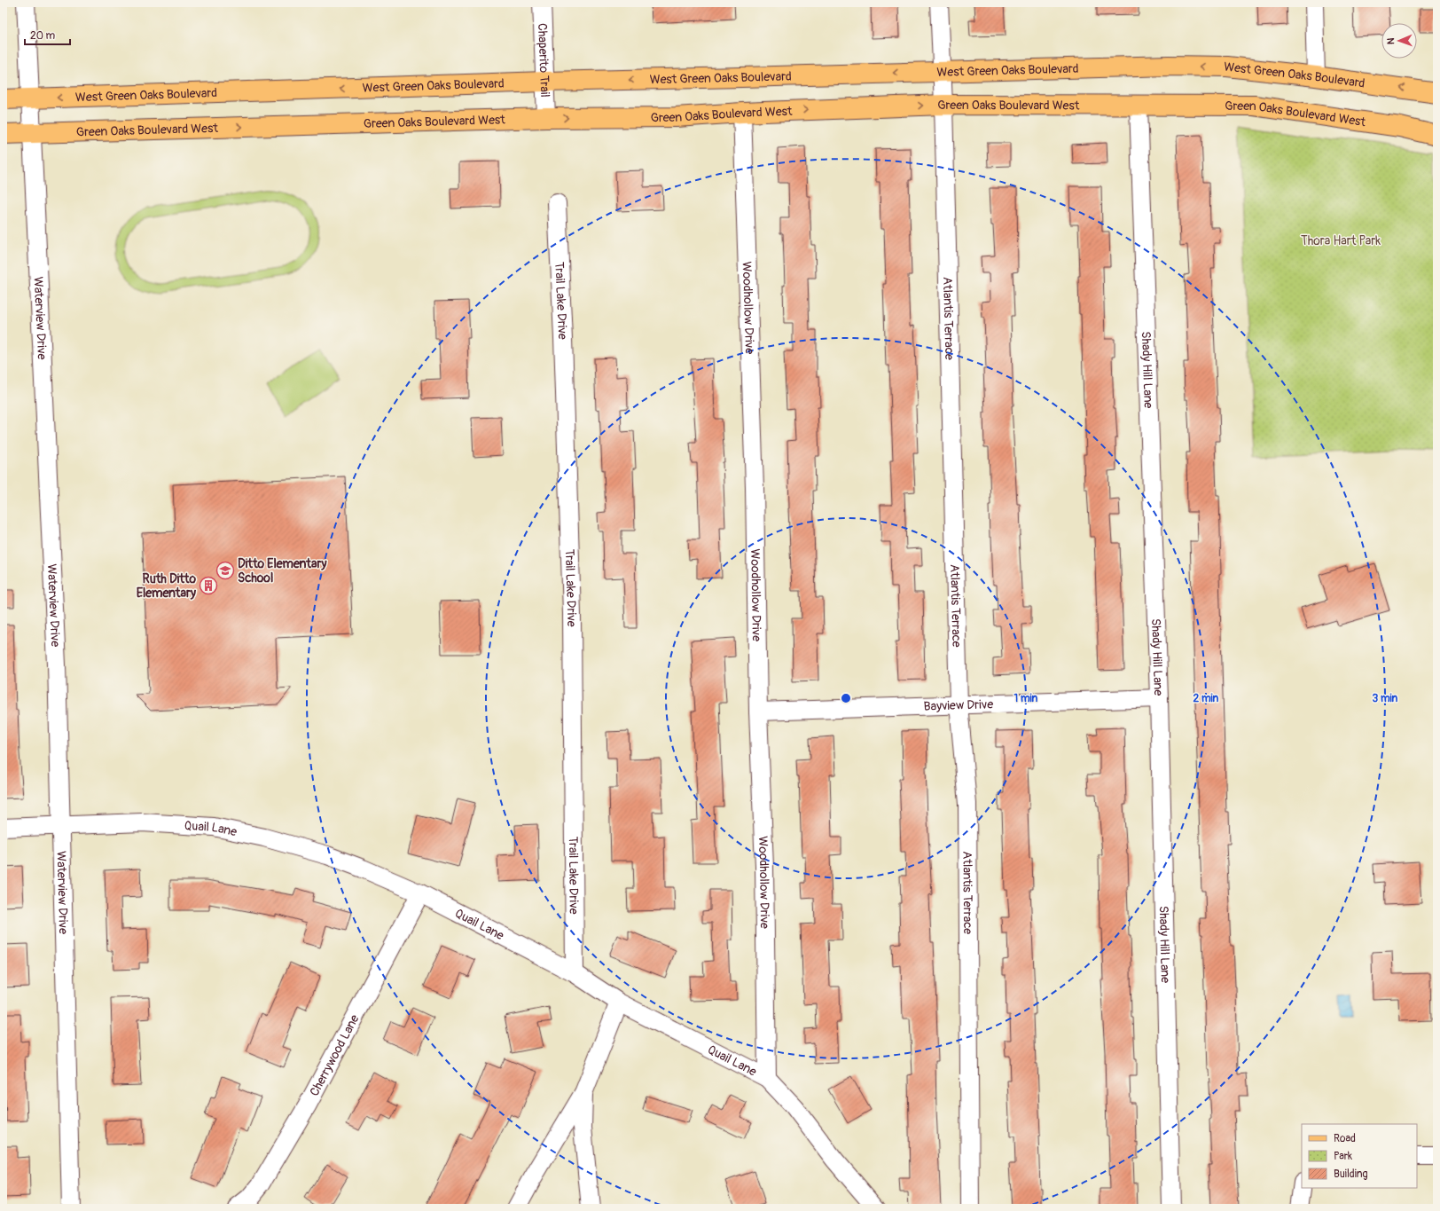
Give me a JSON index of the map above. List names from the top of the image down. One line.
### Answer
{"streets":{"main road":["West Green Oaks Boulevard","Green Oaks Boulevard West"],"street":["Chaperito Trail","Trail Lake Drive","Woodhollow Drive","Waterview Drive","Atlantis Terrace","Shady Hill Lane","Bayview Drive","Quail Lane","Cherrywood Lane"]},"crossings":[["Chaperito Trail","West Green Oaks Boulevard"],["Chaperito Trail","Green Oaks Boulevard West"],["West Green Oaks Boulevard","Waterview Drive"],["West Green Oaks Boulevard","Atlantis Terrace"],["Green Oaks Boulevard West","Woodhollow Drive"],["Green Oaks Boulevard West","Waterview Drive"],["Green Oaks Boulevard West","Atlantis Terrace"],["Green Oaks Boulevard West","Shady Hill Lane"],["Trail Lake Drive","Quail Lane"],["Woodhollow Drive","Bayview Drive"],["Woodhollow Drive","Quail Lane"],["Waterview Drive","Quail Lane"],["Atlantis Terrace","Bayview Drive"],["Shady Hill Lane","Bayview Drive"],["Quail Lane","Cherrywood Lane"]],"one_way":["West Green Oaks Boulevard","Green Oaks Boulevard West"],"parks":["Thora Hart Park"],"places":{"school or university":["Ditto Elementary School"],"building":["Ruth Ditto Elementary"]},"legend":["Road","Park","Building"],"scale_bar":"20 m","north":"left","rings":["1 min","2 min","3 min"]}
